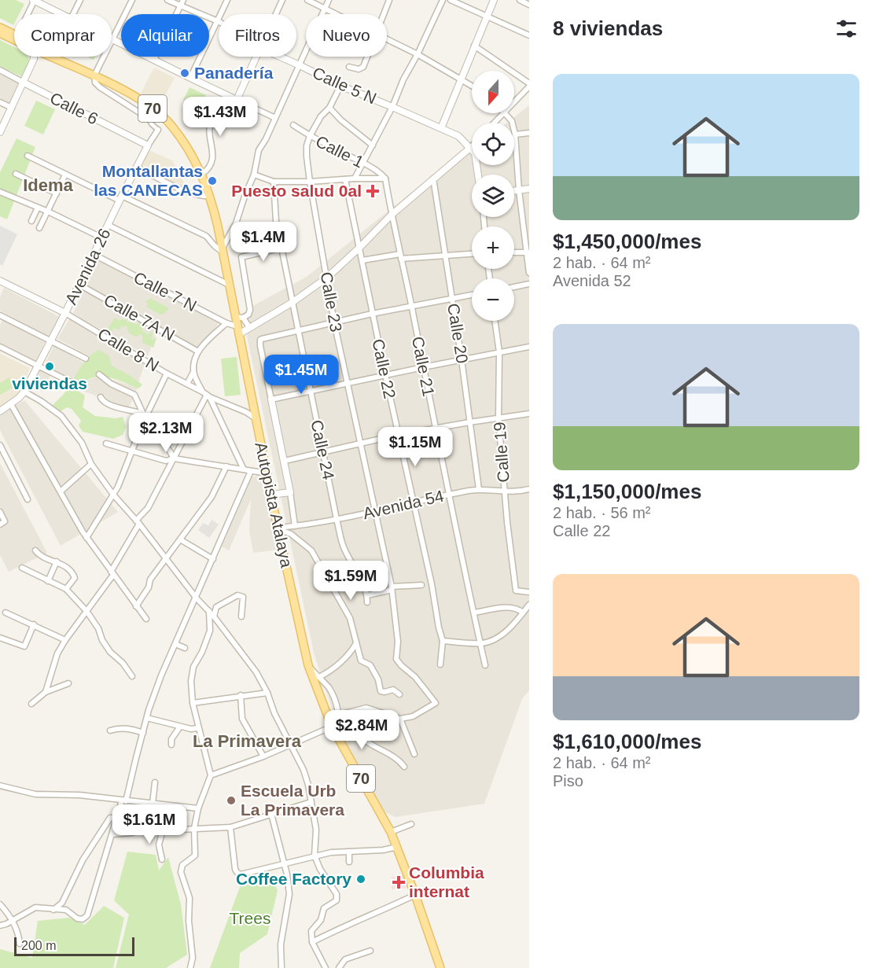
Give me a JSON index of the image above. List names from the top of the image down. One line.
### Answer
{"streets":{"main road":["70","Autopista Atalaya"],"street":["Calle 5 N","Calle 6","Calle 1","Avenida 26","Calle 7 N","Calle 23","Calle 7A N","Calle 20","Calle 8 N","Calle 21","Calle 22","Calle 24","Calle 19","Avenida 54"]},"crossings":[["Calle 6","Avenida 26"],["Calle 1","Calle 23"],["Calle 1","Calle 21"],["Avenida 26","Calle 7 N"],["Avenida 26","Calle 7A N"],["Avenida 26","Calle 8 N"],["Calle 7 N","Autopista Atalaya"],["Calle 23","Avenida 54"],["Calle 20","Avenida 54"],["Calle 8 N","Autopista Atalaya"],["Calle 21","Avenida 54"],["Calle 22","Avenida 54"],["Calle 24","Avenida 54"],["Calle 19","Avenida 54"],["Autopista Atalaya","Avenida 54"]],"districts":["Idema","La Primavera"],"parks":["Trees"],"places":{"other":["Panadería","Montallantas las CANECAS","viviendas","Escuela Urb La Primavera","Coffee Factory"],"health":["Puesto salud 0al","Columbia internat"]},"scale_bar":"200 m","north":"bottom","page":{"heading":"8 viviendas","chip":["Comprar","Alquilar","Filtros","Nuevo"],"list":[{"name":"$1,450,000/mes","note":"2 hab. · 64 m² · Avenida 52"},{"name":"$1,150,000/mes","note":"2 hab. · 56 m² · Calle 22"},{"name":"$1,610,000/mes","note":"2 hab. · 64 m² · Piso"}],"map_buttons":["+","−"],"price":["$1.43M","$1.4M","$1.45M","$2.13M","$1.15M","$1.59M","$2.84M","$1.61M"],"scale":"200 m"}}
